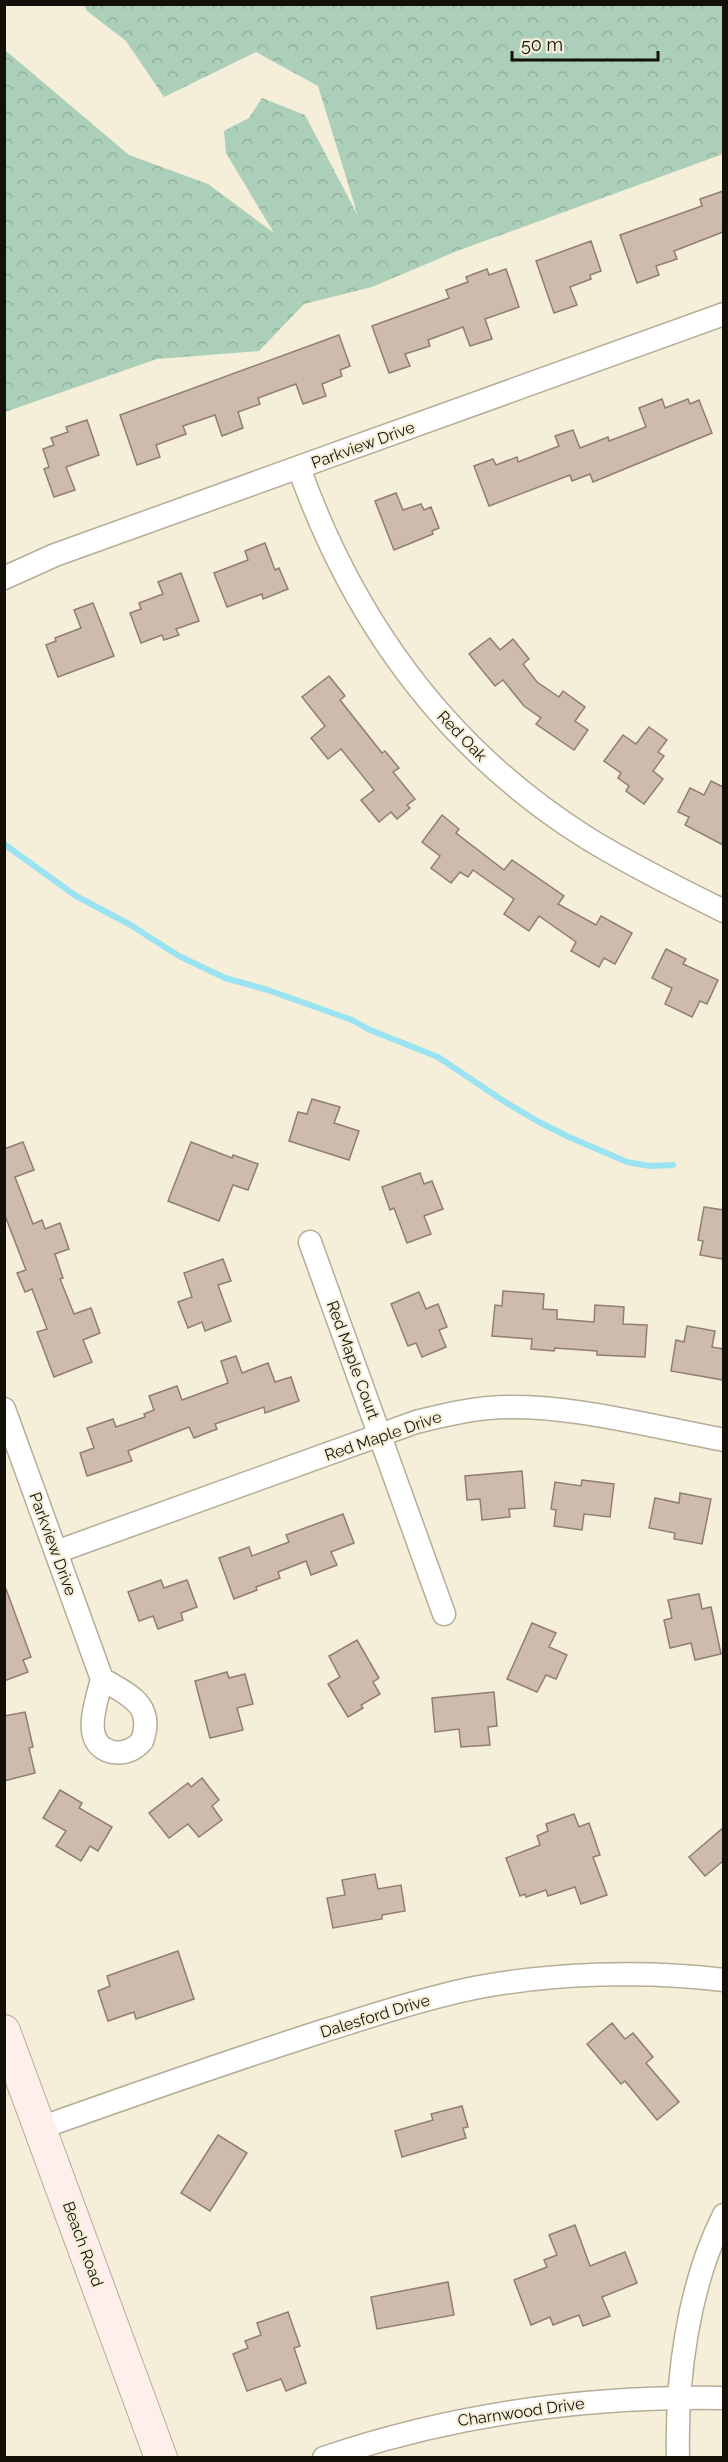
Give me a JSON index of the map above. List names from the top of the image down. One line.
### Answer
{"streets":{"street":["Parkview Drive","Red Oak","Red Maple Court","Red Maple Drive","Dalesford Drive","Beach Road","Charnwood Drive"]},"crossings":[["Parkview Drive","Red Oak"],["Parkview Drive","Red Maple Drive"],["Red Maple Court","Red Maple Drive"],["Dalesford Drive","Beach Road"]],"scale_bar":"50 m"}
